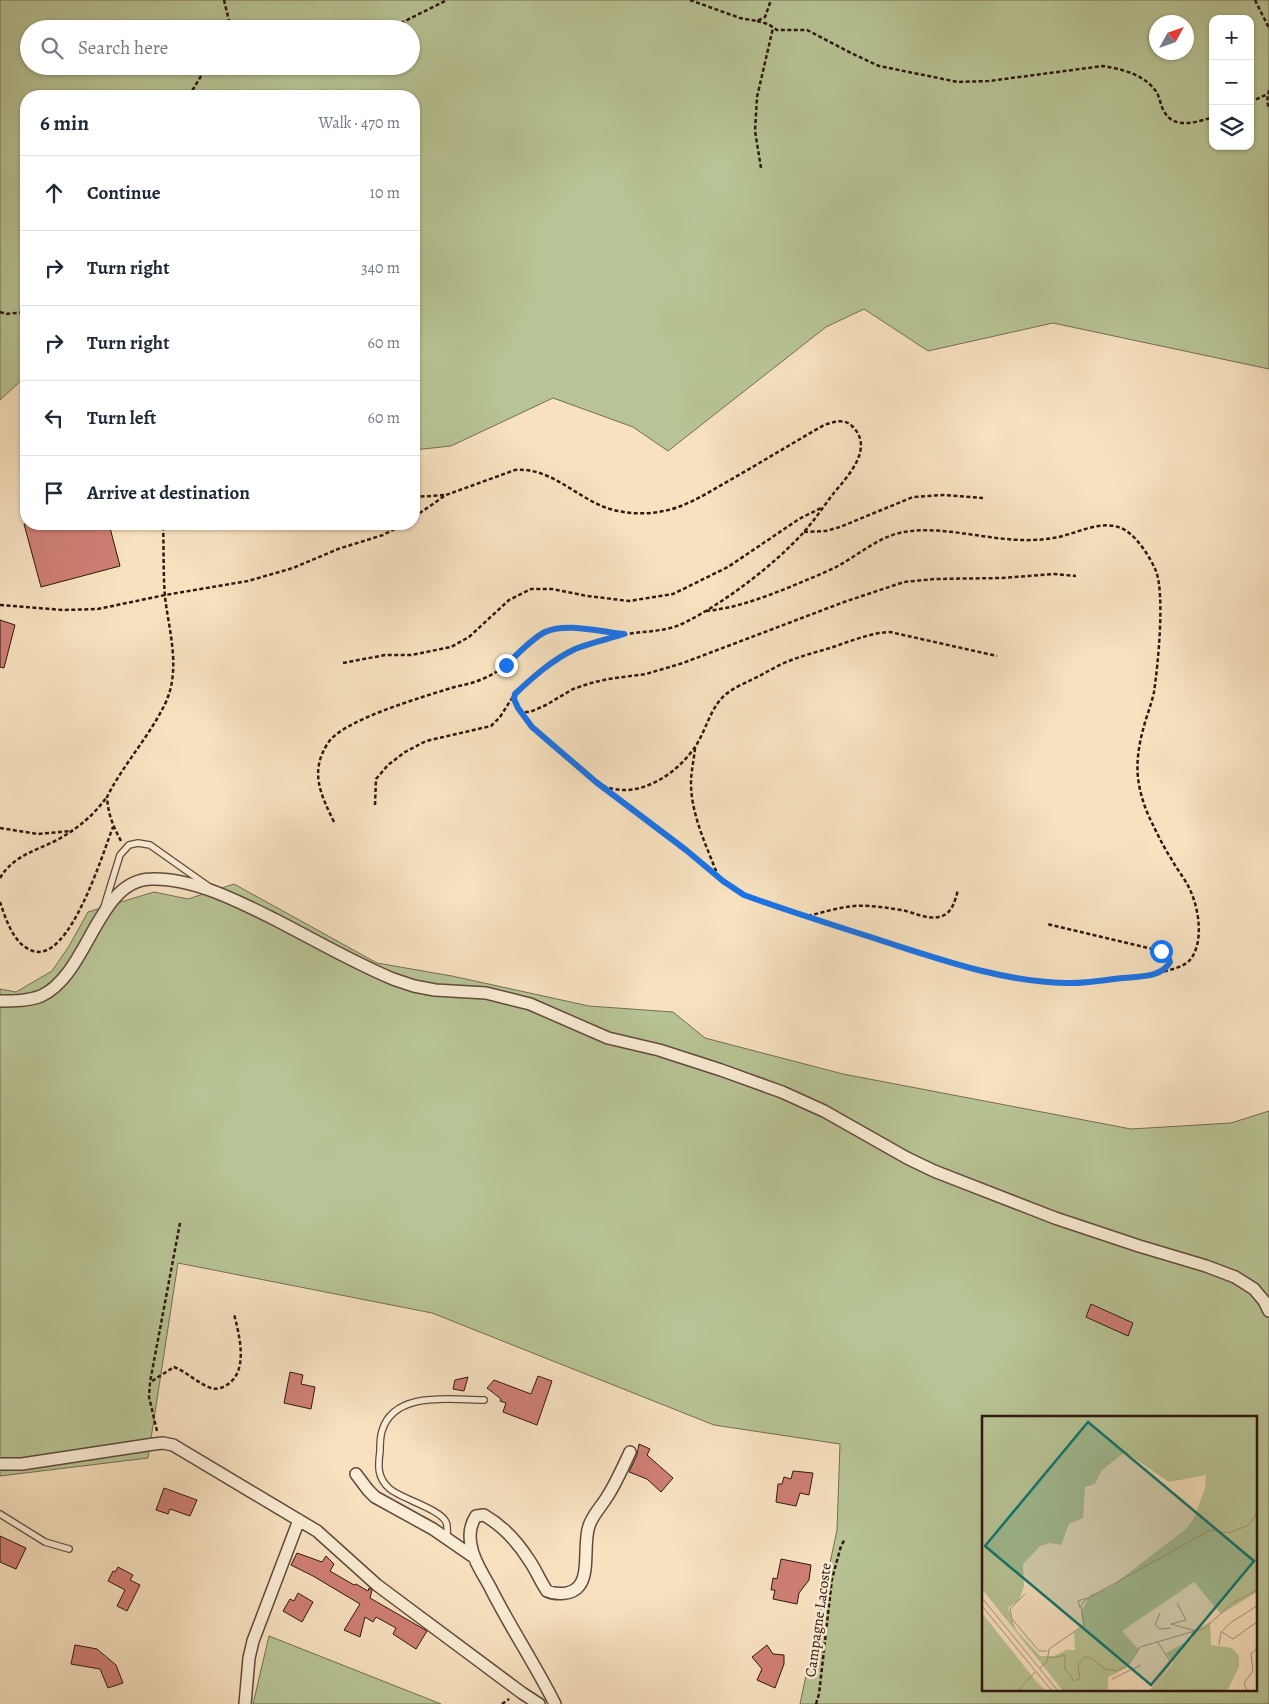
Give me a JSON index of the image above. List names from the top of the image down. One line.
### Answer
{"streets":{"path":["Campagne Lacoste"]},"north":"top right","page":{"map_buttons":["+","−"],"search":"Search here","heading":["6 min","Walk · 470 m"],"list":[["Continue","10 m"],["Turn right","340 m"],["Turn right","60 m"],["Turn left","60 m"],"Arrive at destination"]}}
